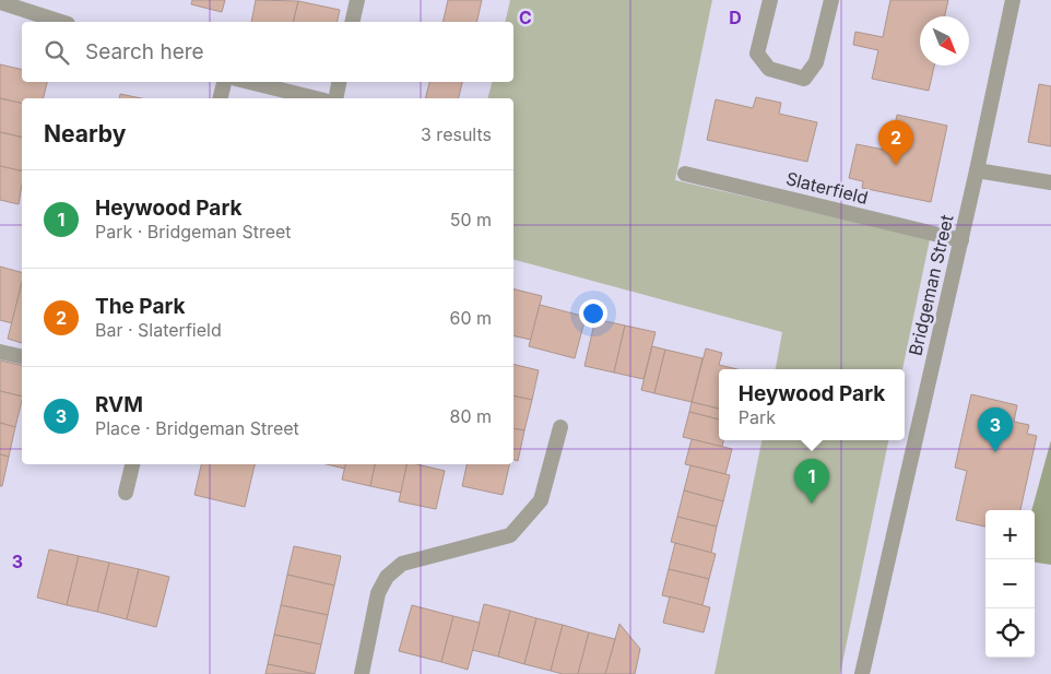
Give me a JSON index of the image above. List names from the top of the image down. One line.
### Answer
{"streets":{"street":["Slaterfield","Bridgeman Street"]},"crossings":[["Slaterfield","Bridgeman Street"]],"north":"bottom right","page":{"search":"Search here","heading":["Nearby","3 results"],"pins":["2","3","1"],"list":[{"mark":"1","name":"Heywood Park","note":"Park · Bridgeman Street","value":"50 m"},{"mark":"2","name":"The Park","note":"Bar · Slaterfield","value":"60 m"},{"mark":"3","name":"RVM","note":"Place · Bridgeman Street","value":"80 m"}],"popup":["Heywood Park","Park"],"map_buttons":["+","−"]},"grid":{"columns":["C","D"],"rows":["3"]}}
